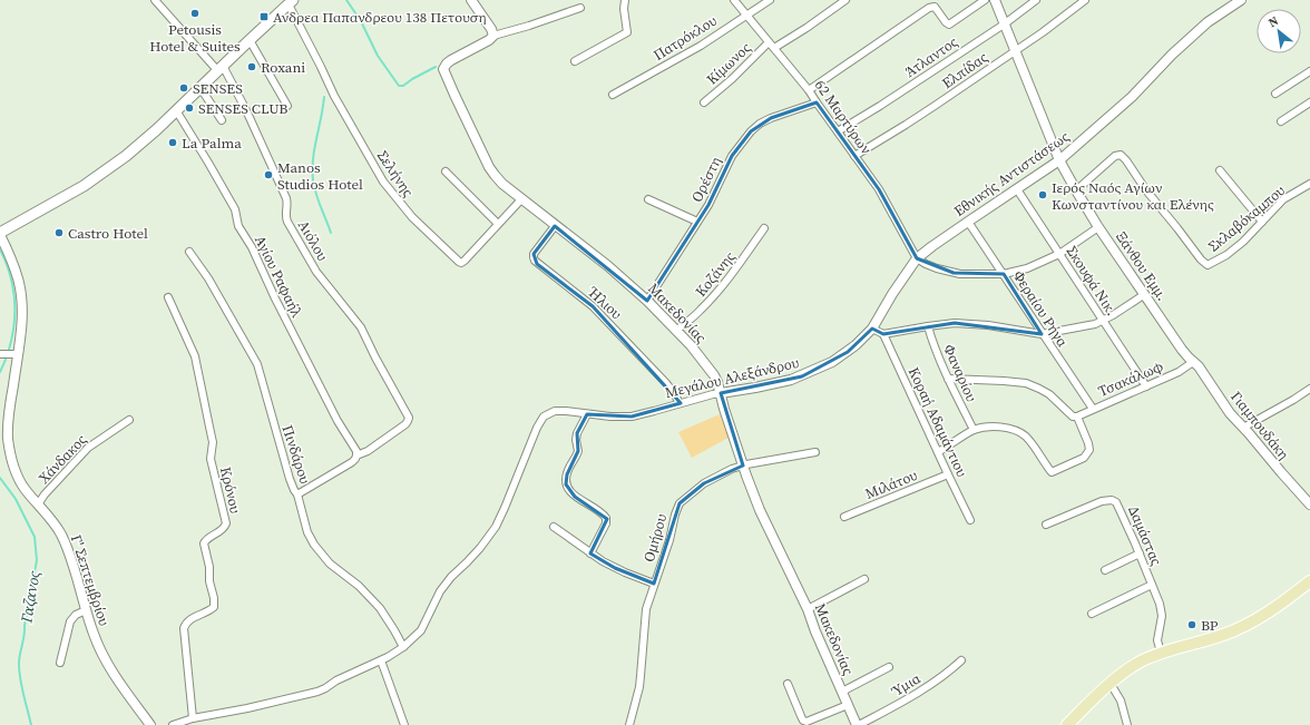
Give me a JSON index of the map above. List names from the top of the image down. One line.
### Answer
{"streets":{"street":["Πατρόκλου","Άτλαντος","Κίμωνος","Ελπίδας","62 Μαρτύρων","Σελήνης","Εθνικής Αντιστάσεως","Ορέστη","Σκλαβόκαμπου","Αιόλου","Ξάνθου Εμμ.","Κοζάνης","Αγίου Ραφαήλ","Σκουφά Νικ.","Ήλιου","Φεραίου Ρήγα","Μακεδονίας","Φαναρίου","Μεγάλου Αλεξάνδρου","Τσακάλωφ","Κοραή Αδαμάντιου","Γιαμπουδάκη","Πινδάρου","Χάνδακος","Μιλάτου","Κρόνου","Δαμάστας","Ομήρου","Γ' Σεπτεμβρίου","Ύμια"]},"crossings":[["Πατρόκλου","62 Μαρτύρων"],["Άτλαντος","62 Μαρτύρων"],["Άτλαντος","Ξάνθου Εμμ."],["Κίμωνος","62 Μαρτύρων"],["Ελπίδας","62 Μαρτύρων"],["Ελπίδας","Ξάνθου Εμμ."],["62 Μαρτύρων","Εθνικής Αντιστάσεως"],["62 Μαρτύρων","Ορέστη"],["Σελήνης","Μακεδονίας"],["Εθνικής Αντιστάσεως","Ξάνθου Εμμ."],["Εθνικής Αντιστάσεως","Σκουφά Νικ."],["Εθνικής Αντιστάσεως","Φεραίου Ρήγα"],["Εθνικής Αντιστάσεως","Μεγάλου Αλεξάνδρου"],["Ορέστη","Μακεδονίας"],["Σκλαβόκαμπου","Ξάνθου Εμμ."],["Αιόλου","Αγίου Ραφαήλ"],["Ξάνθου Εμμ.","Τσακάλωφ"],["Ξάνθου Εμμ.","Γιαμπουδάκη"],["Κοζάνης","Μακεδονίας"],["Σκουφά Νικ.","Τσακάλωφ"],["Ήλιου","Μακεδονίας"],["Ήλιου","Μεγάλου Αλεξάνδρου"],["Φεραίου Ρήγα","Τσακάλωφ"],["Μακεδονίας","Μεγάλου Αλεξάνδρου"],["Μακεδονίας","Ομήρου"],["Μακεδονίας","Ύμια"],["Μεγάλου Αλεξάνδρου","Πινδάρου"],["Μεγάλου Αλεξάνδρου","Κρόνου"],["Τσακάλωφ","Γιαμπουδάκη"],["Κοραή Αδαμάντιου","Μιλάτου"],["Χάνδακος","Γ' Σεπτεμβρίου"]],"water":["Γαζανος"],"places":{"other":["Petousis Hotel & Suites","Roxani","SENSES","SENSES CLUB","La Palma","Manos Studios Hotel","Ιερός Ναός Αγίων Κωνσταντίνου και Ελένης","Castro Hotel","BP"],"transit":["Ανδρεα Παπανδρεου 138 Πετουση"]},"north":"top left"}
